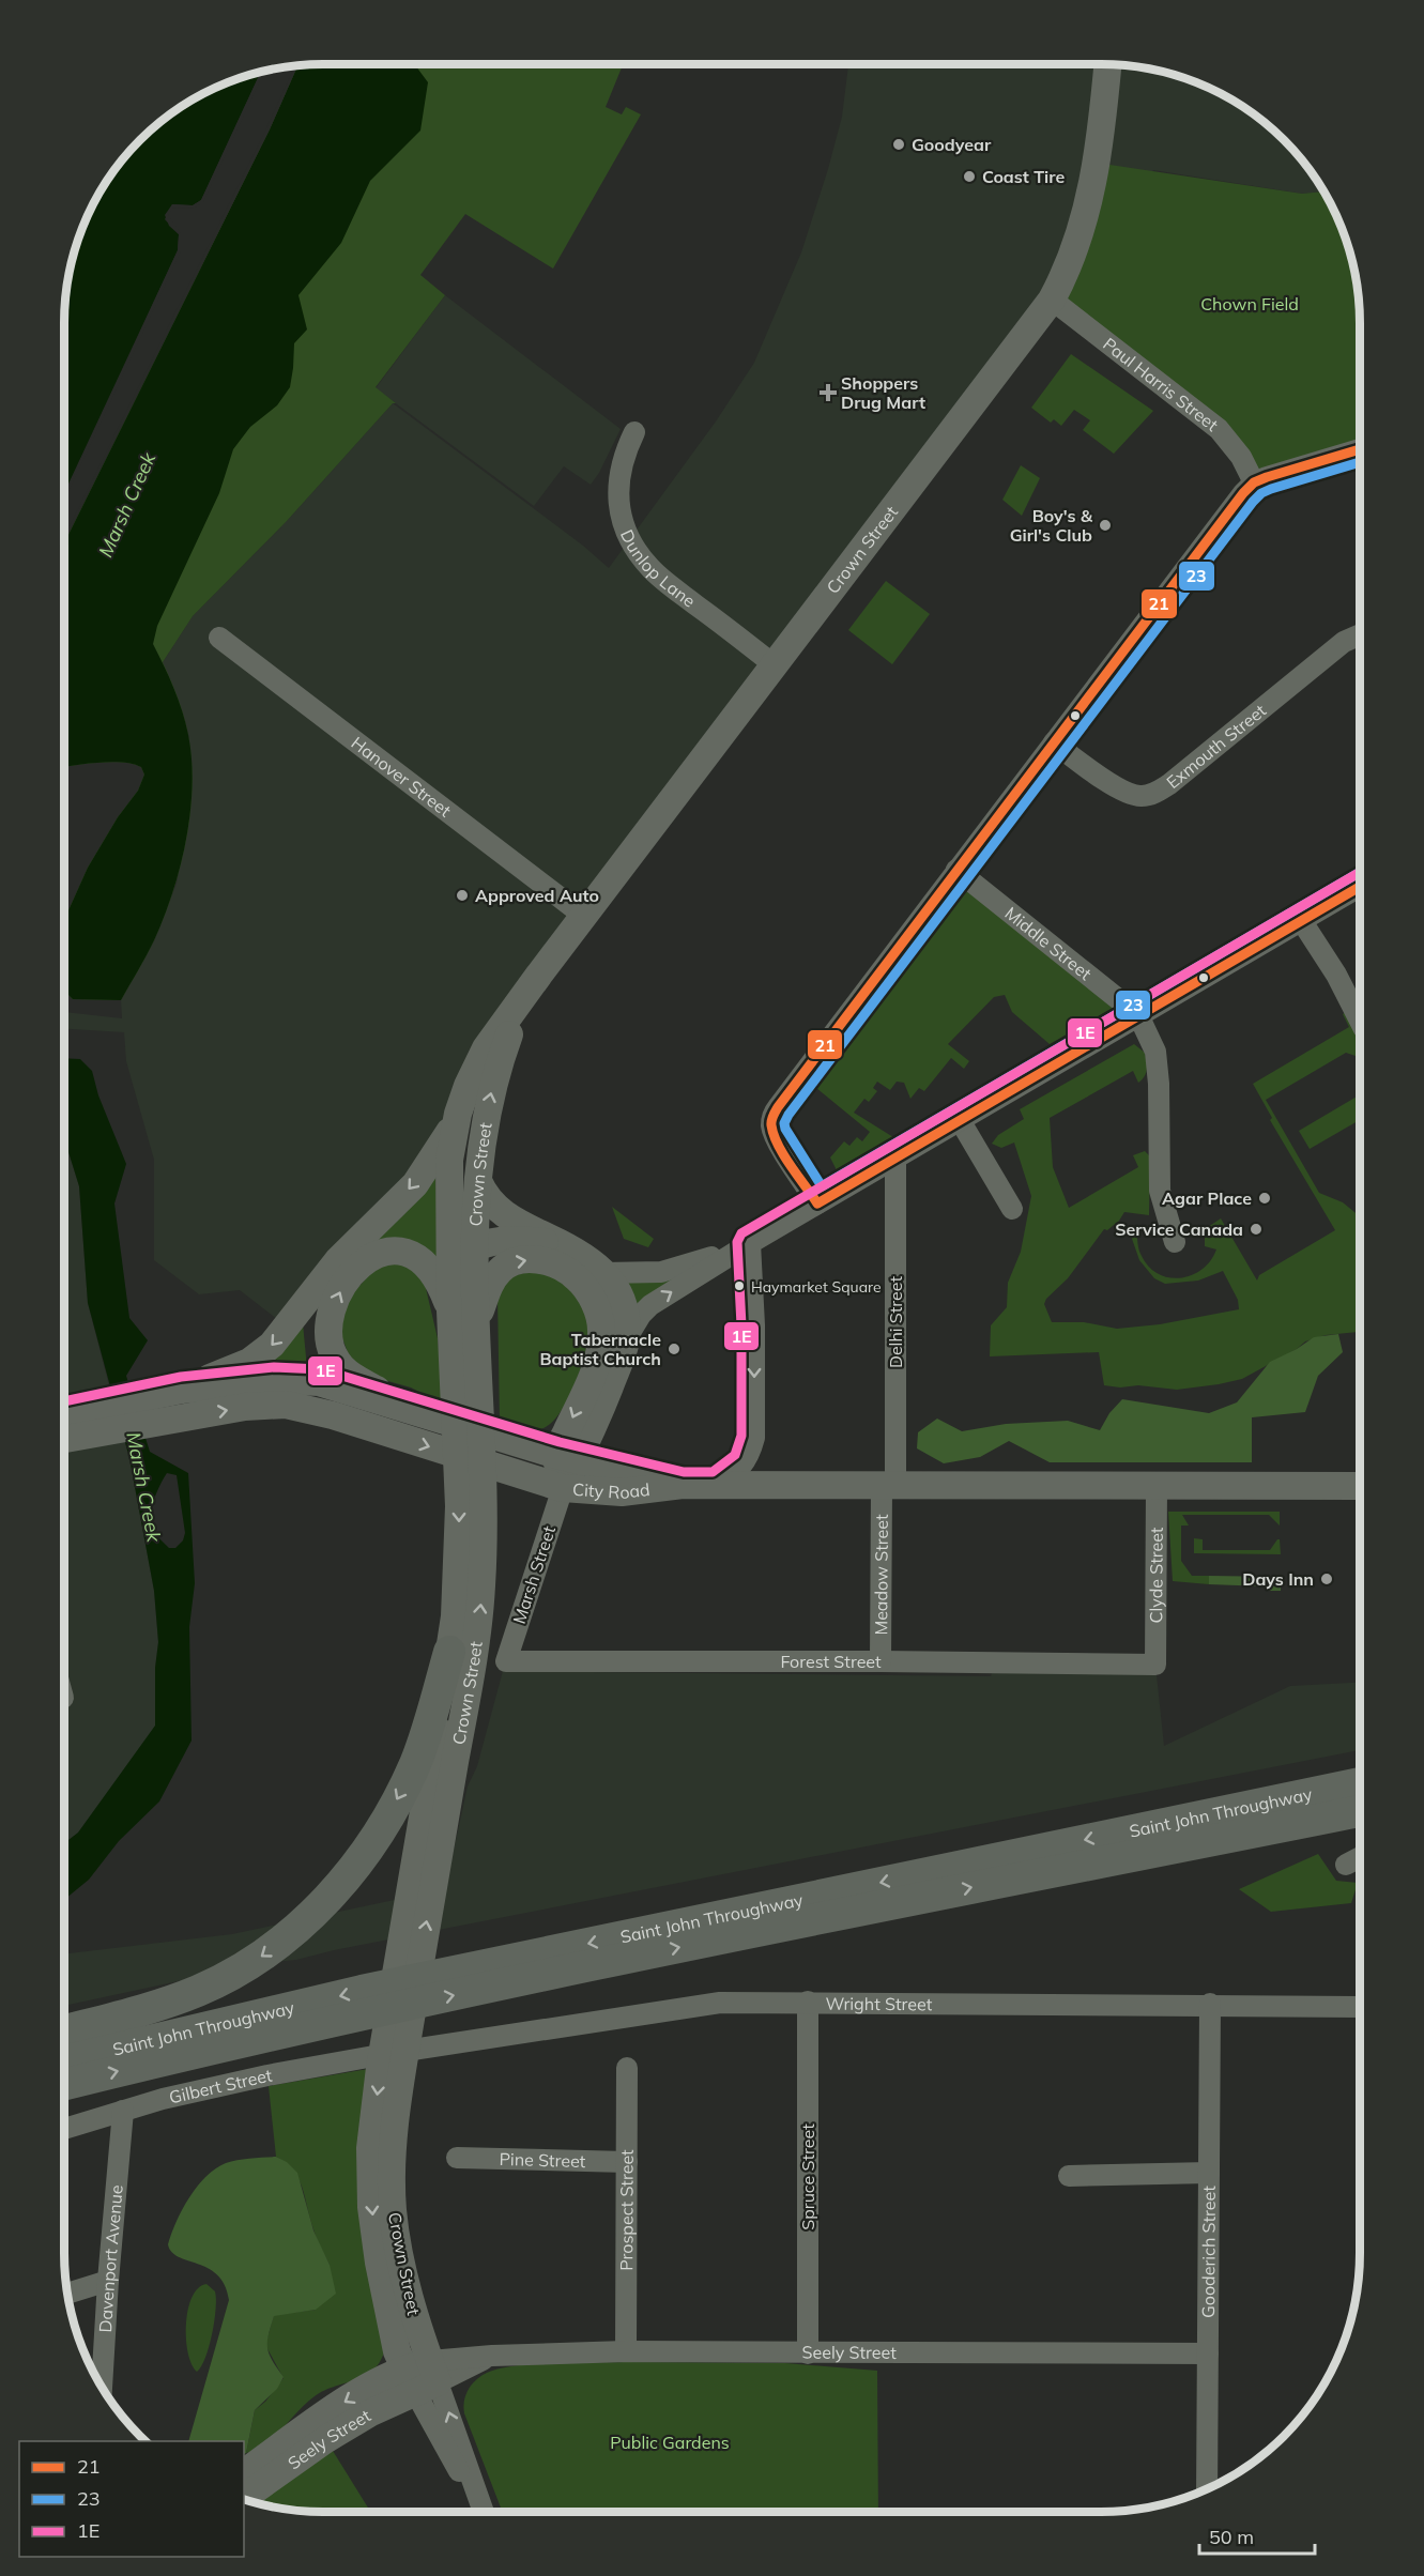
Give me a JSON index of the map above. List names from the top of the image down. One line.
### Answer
{"streets":{"highway":["Saint John Throughway"],"main road":["Crown Street","City Road","Seely Street"],"street":["Paul Harris Street","Dunlop Lane","Exmouth Street","Hanover Street","Middle Street","Delhi Street","Meadow Street","Marsh Street","Clyde Street","Forest Street","Wright Street","Gilbert Street","Pine Street","Spruce Street","Prospect Street","Gooderich Street","Davenport Avenue"]},"crossings":[["Paul Harris Street","Crown Street"],["Crown Street","Dunlop Lane"],["Crown Street","Hanover Street"],["Crown Street","Seely Street"],["Delhi Street","Meadow Street"],["City Road","Marsh Street"],["Meadow Street","Forest Street"],["Marsh Street","Forest Street"],["Clyde Street","Forest Street"],["Wright Street","Gilbert Street"],["Wright Street","Spruce Street"],["Wright Street","Gooderich Street"],["Gilbert Street","Davenport Avenue"],["Pine Street","Prospect Street"],["Spruce Street","Seely Street"],["Prospect Street","Seely Street"],["Gooderich Street","Seely Street"]],"water":["Marsh Creek"],"parks":["Chown Field","Public Gardens"],"places":{"other":["Goodyear","Coast Tire","Boy's & Girl's Club","Approved Auto","Agar Place","Service Canada","Haymarket Square","Tabernacle Baptist Church","Days Inn"],"health":["Shoppers Drug Mart"]},"lines":["transit line 21","transit line 23","transit line 1E"],"legend":["21","23","1E"],"scale_bar":"50 m"}
